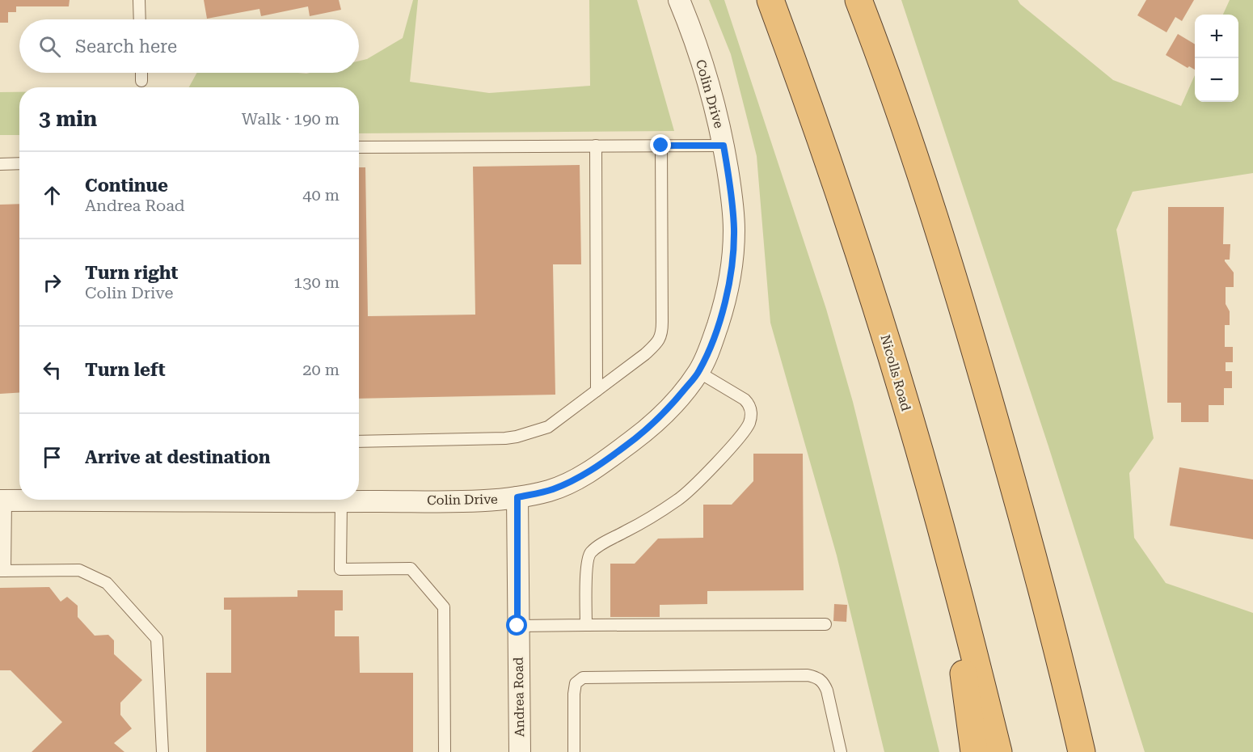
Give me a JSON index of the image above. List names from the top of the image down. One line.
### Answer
{"streets":{"highway":["Nicolls Road"],"street":["Colin Drive","Andrea Road"]},"crossings":[["Colin Drive","Andrea Road"]],"page":{"map_buttons":["+","−"],"search":"Search here","heading":["3 min","Walk · 190 m"],"list":[["Continue","Andrea Road","40 m"],["Turn right","Colin Drive","130 m"],["Turn left","20 m"],"Arrive at destination"]}}
